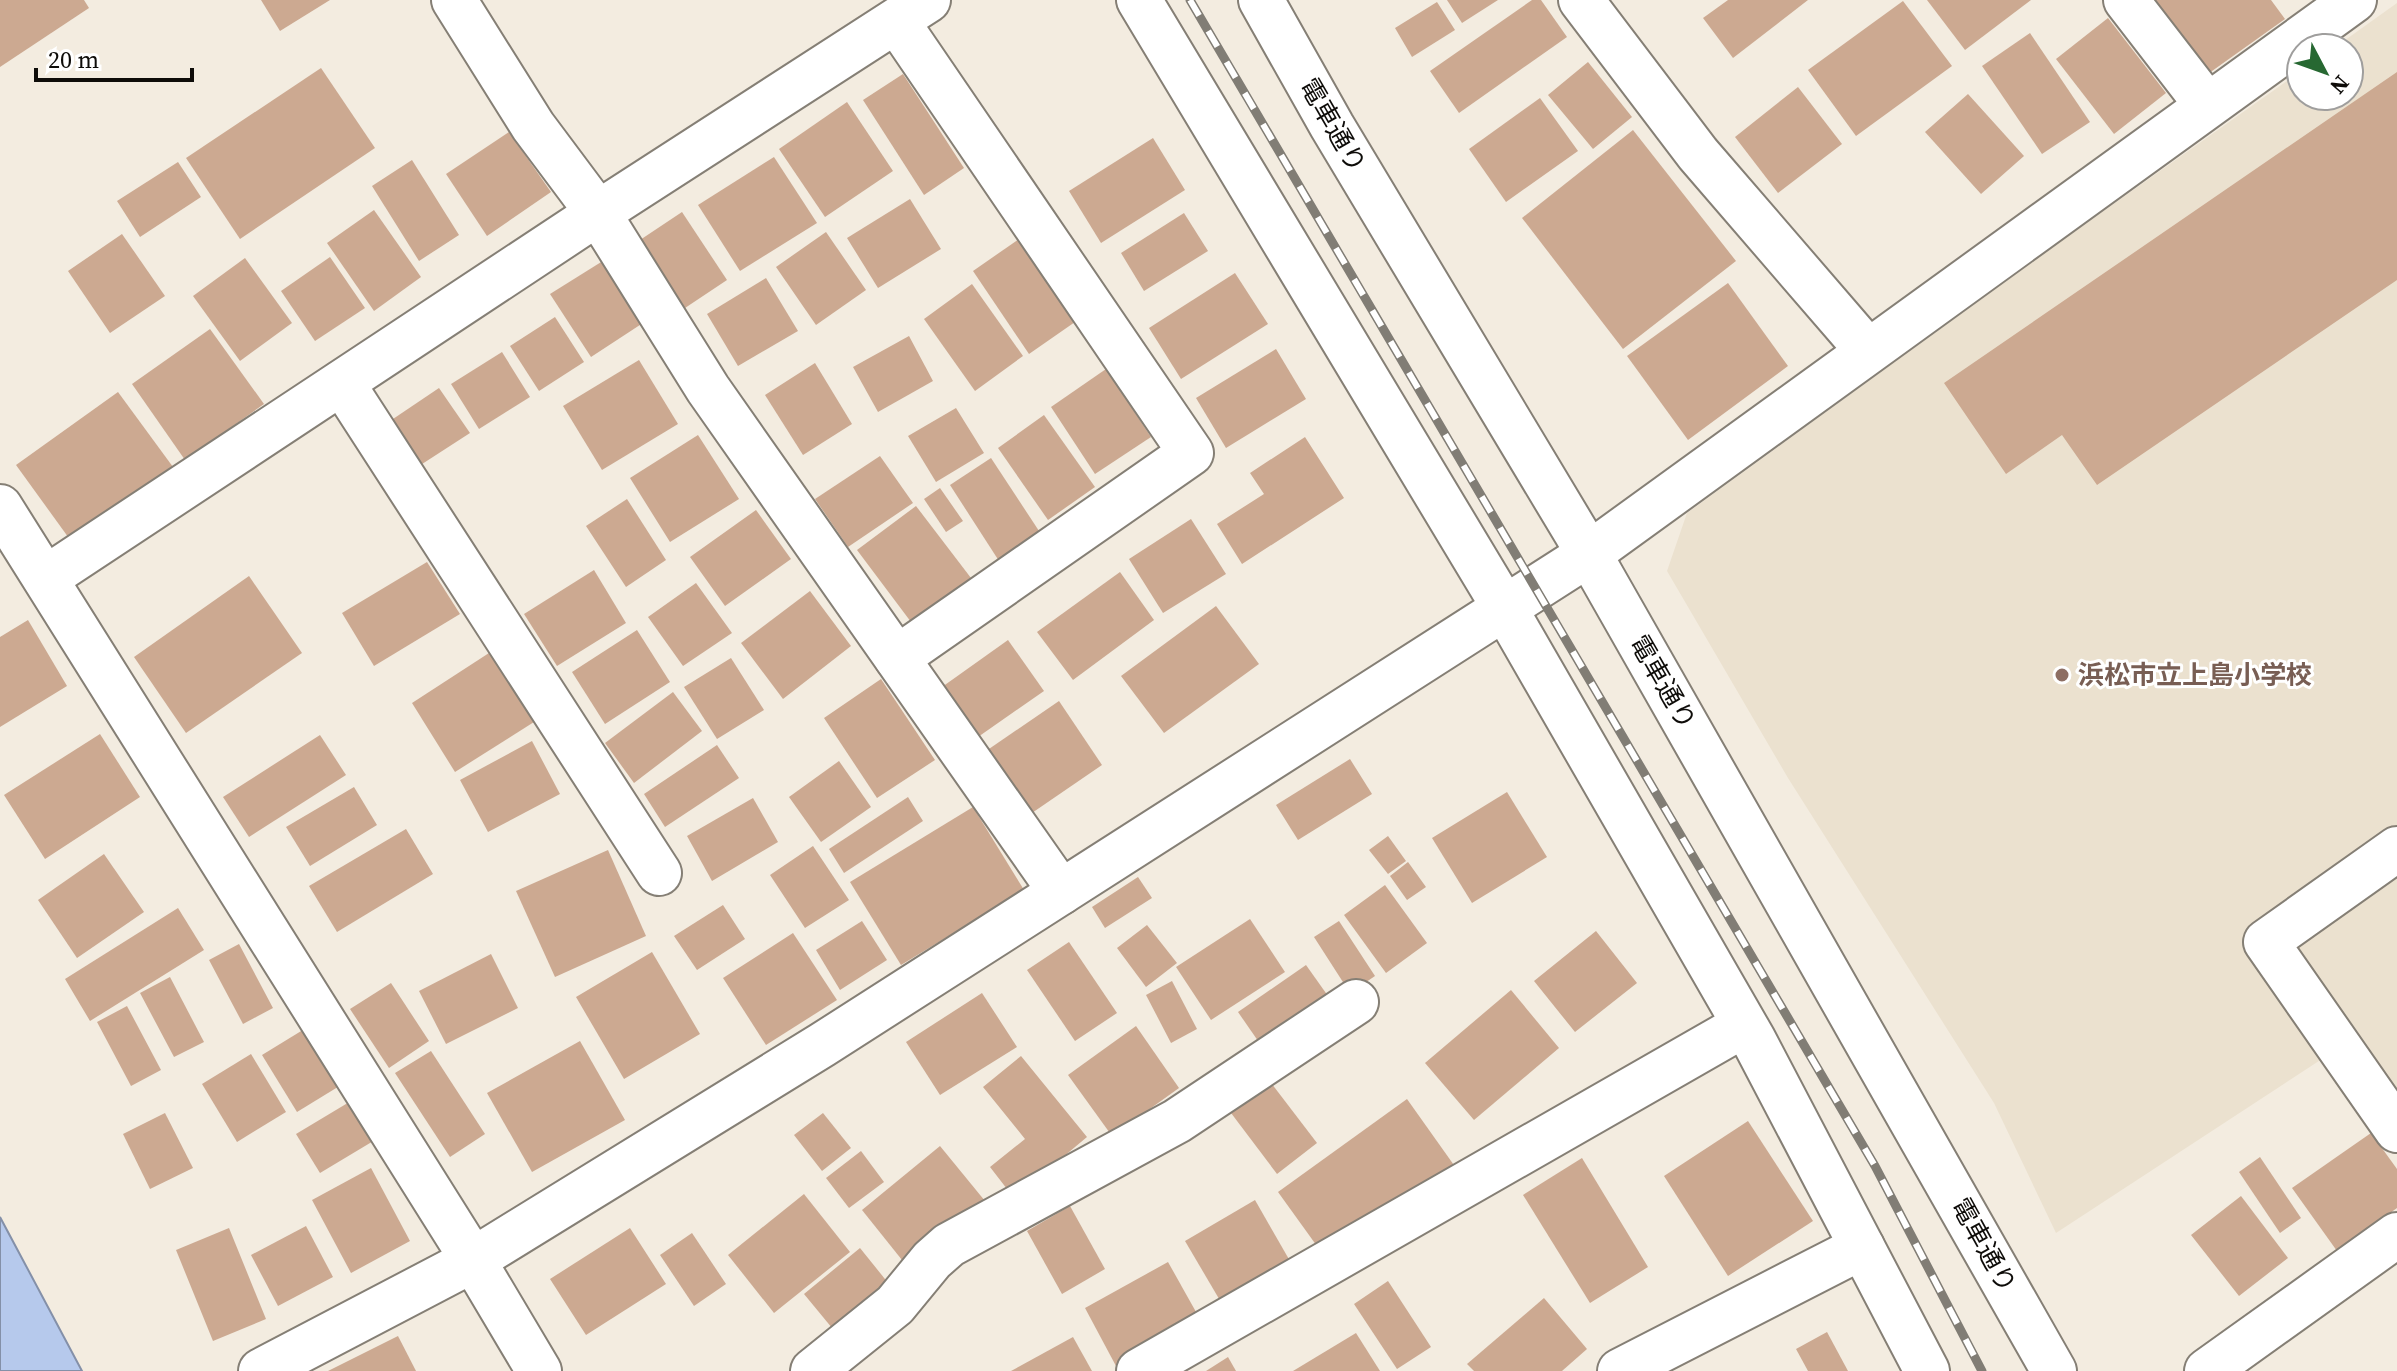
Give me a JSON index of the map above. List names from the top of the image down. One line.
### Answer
{"streets":{"street":["電車通り"]},"places":["浜松市立上島小学校"],"scale_bar":"20 m","north":"bottom right"}
